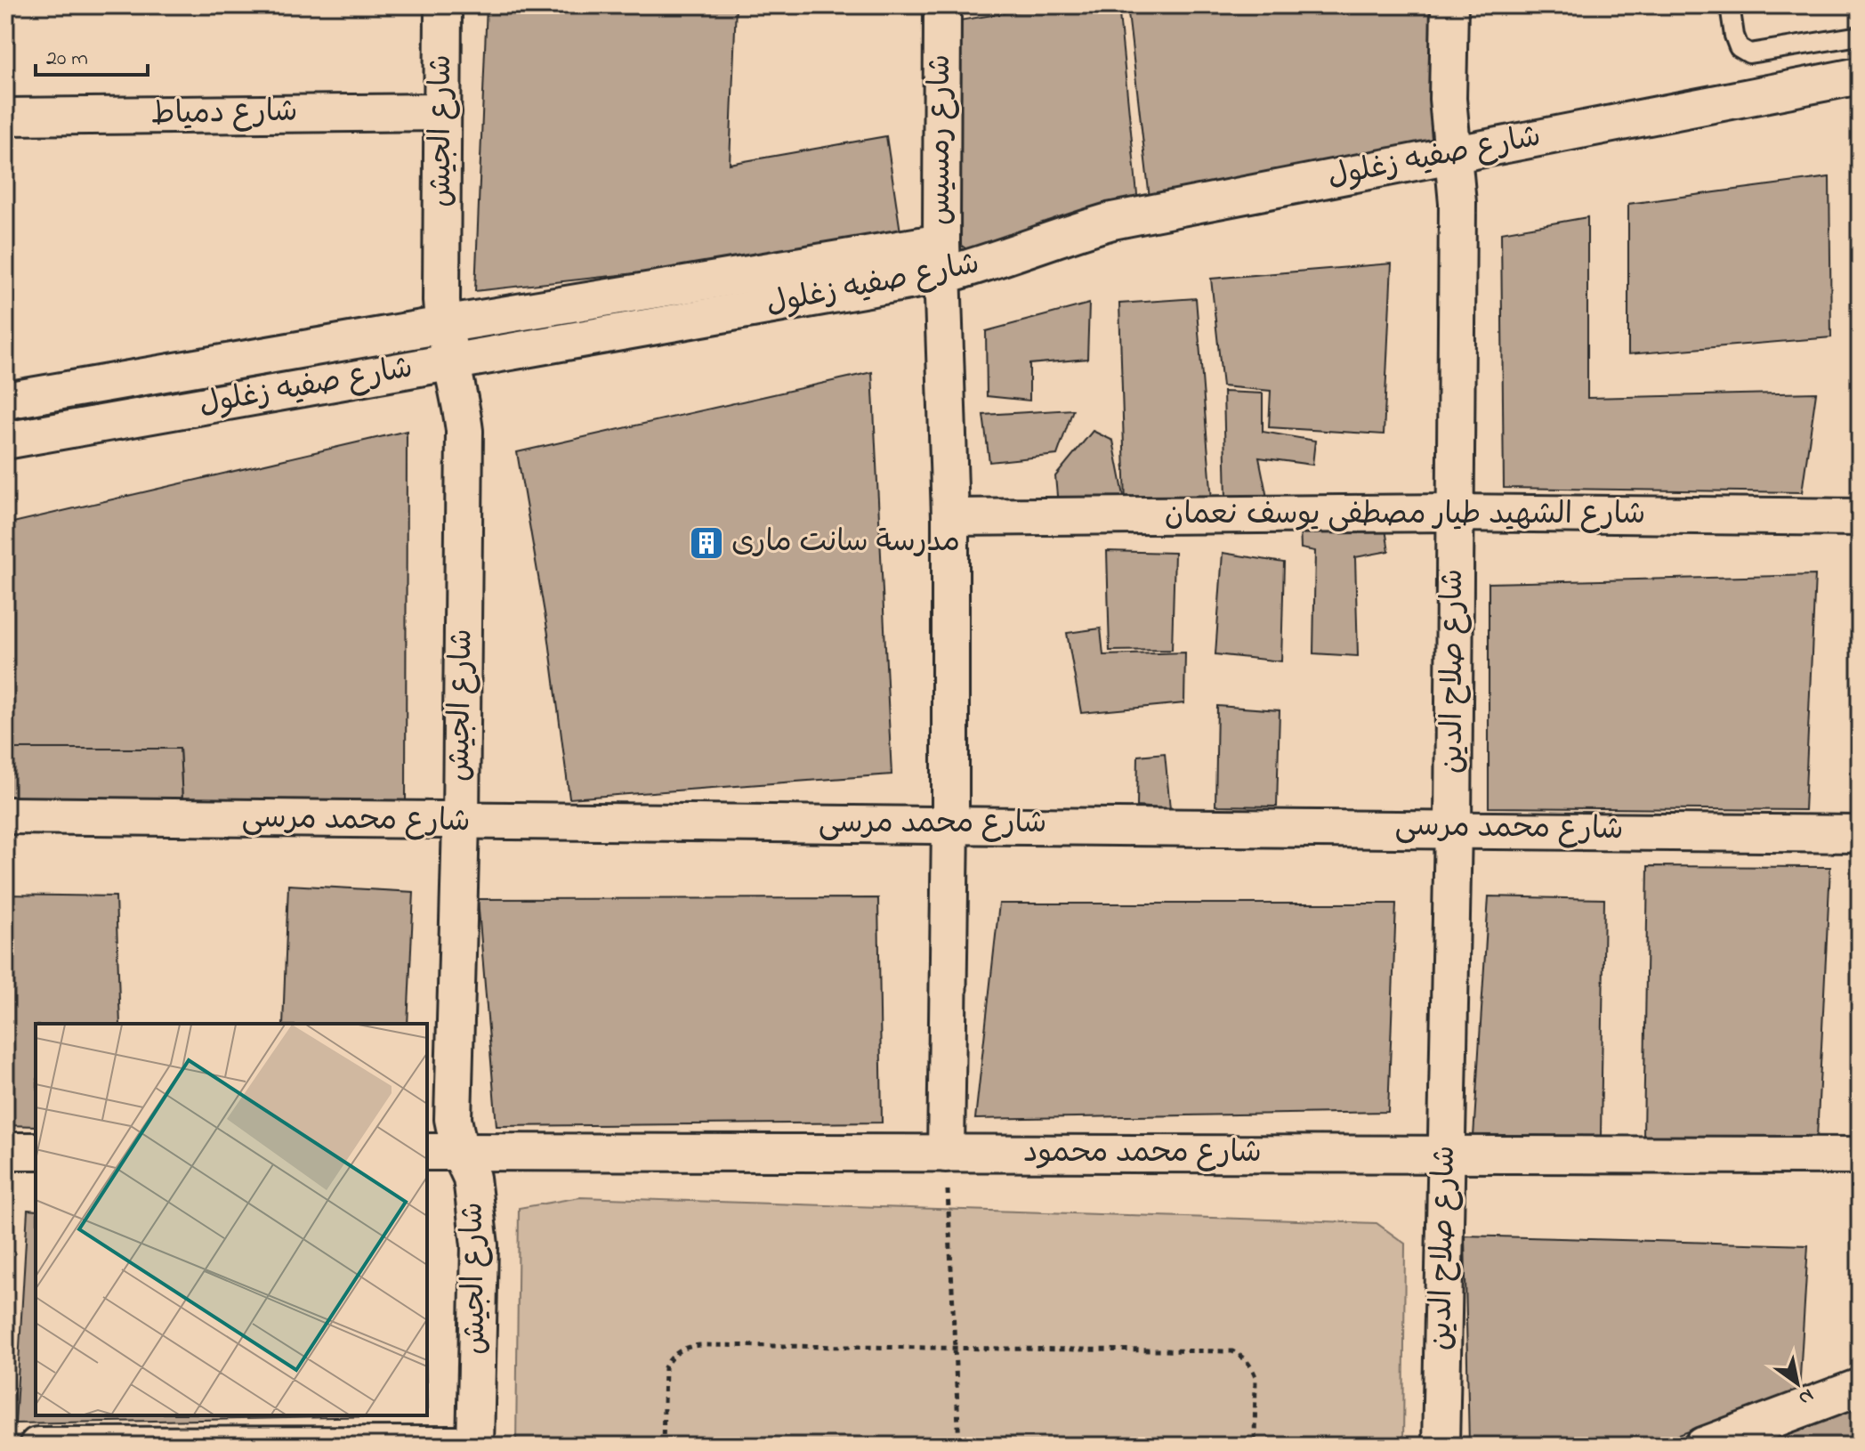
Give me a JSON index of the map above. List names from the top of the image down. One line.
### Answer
{"streets":{"street":["شارع دمياط","شارع الجيش","شارع رمسيس","شارع صفيه زغلول","شارع الشهيد طيار مصطفى يوسف نعمان","شارع صلاح الدين","شارع محمد مرسى","شارع محمد محمود"]},"crossings":[["شارع دمياط","شارع الجيش"],["شارع الجيش","شارع صفيه زغلول"],["شارع الجيش","شارع محمد مرسى"],["شارع الجيش","شارع محمد محمود"],["شارع رمسيس","شارع صفيه زغلول"],["شارع رمسيس","شارع الشهيد طيار مصطفى يوسف نعمان"],["شارع رمسيس","شارع محمد مرسى"],["شارع رمسيس","شارع محمد محمود"],["شارع صفيه زغلول","شارع صلاح الدين"],["شارع الشهيد طيار مصطفى يوسف نعمان","شارع صلاح الدين"],["شارع صلاح الدين","شارع محمد مرسى"],["شارع صلاح الدين","شارع محمد محمود"]],"places":{"building":["مدرسة سانت مارى"]},"scale_bar":"20 m","north":"bottom right"}
